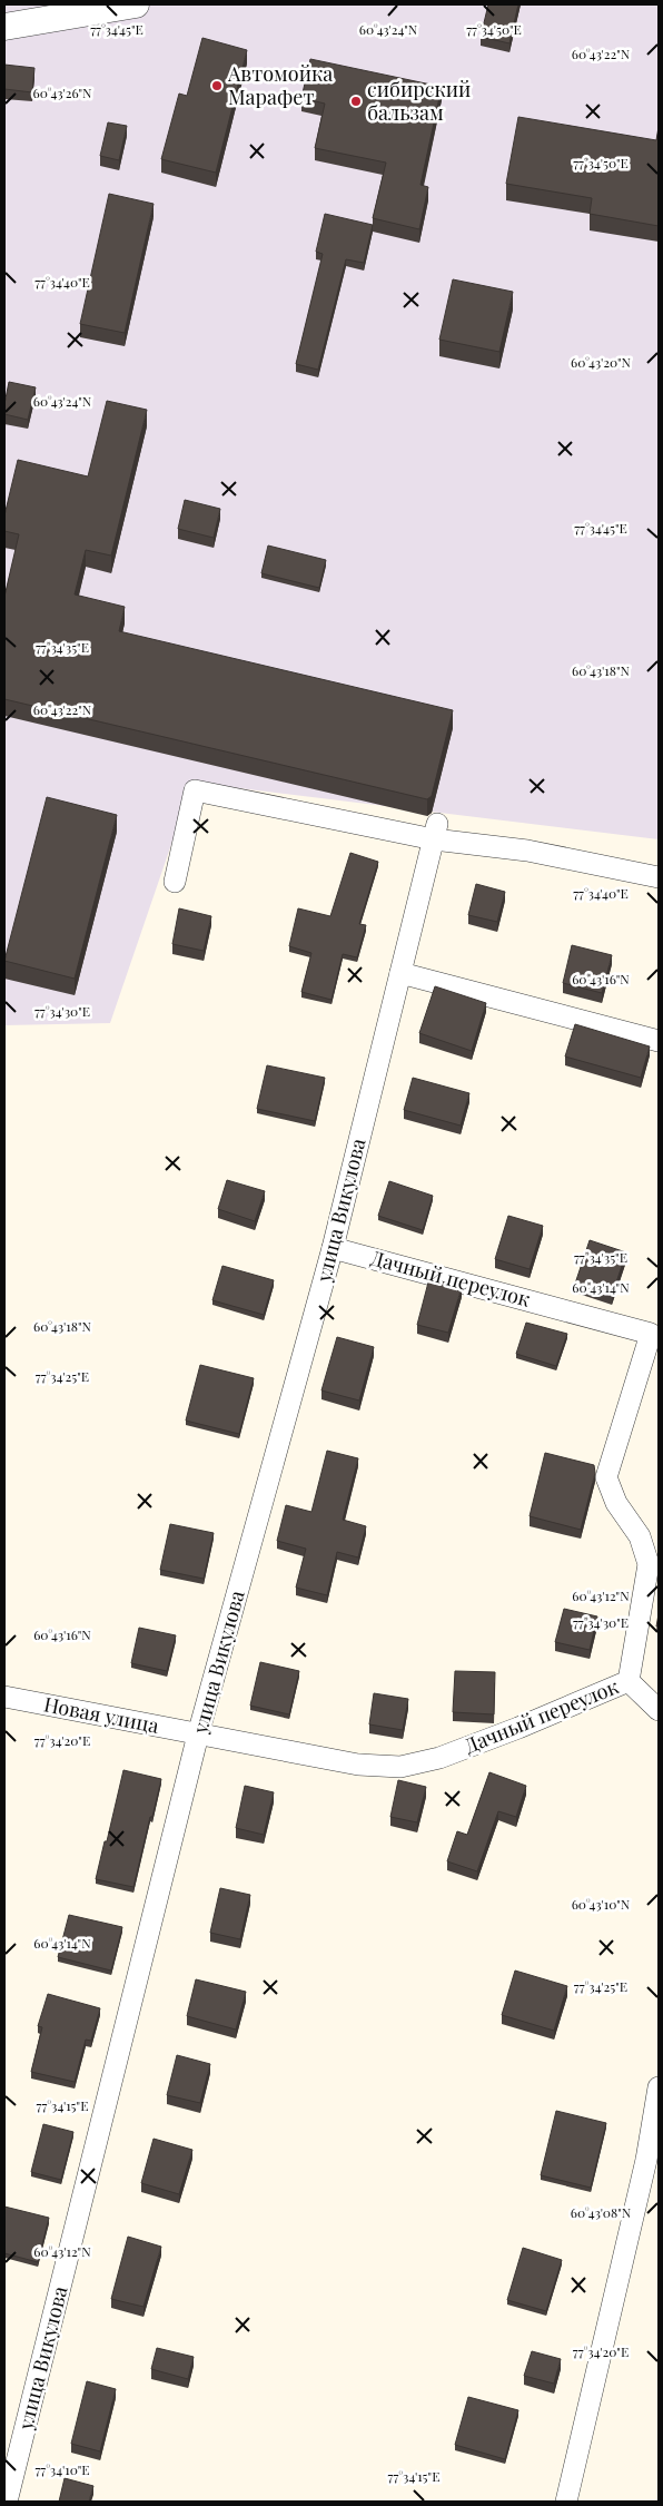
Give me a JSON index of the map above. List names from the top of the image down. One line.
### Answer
{"streets":{"street":["улица Викулова","Дачный переулок","Новая улица"]},"crossings":[["улица Викулова","Дачный переулок"],["улица Викулова","Новая улица"],["Дачный переулок","Новая улица"]],"places":["Автомойка Марафет","сибирский бальзам"],"coordinates":["77°34'45\"E","77°34'50\"E","60°43'24\"N","60°43'22\"N","60°43'26\"N","77°34'40\"E","60°43'20\"N","77°34'35\"E","60°43'18\"N","60°43'16\"N","77°34'30\"E","60°43'14\"N","77°34'25\"E","60°43'12\"N","77°34'20\"E","60°43'10\"N","77°34'15\"E","60°43'08\"N","77°34'10\"E"]}
